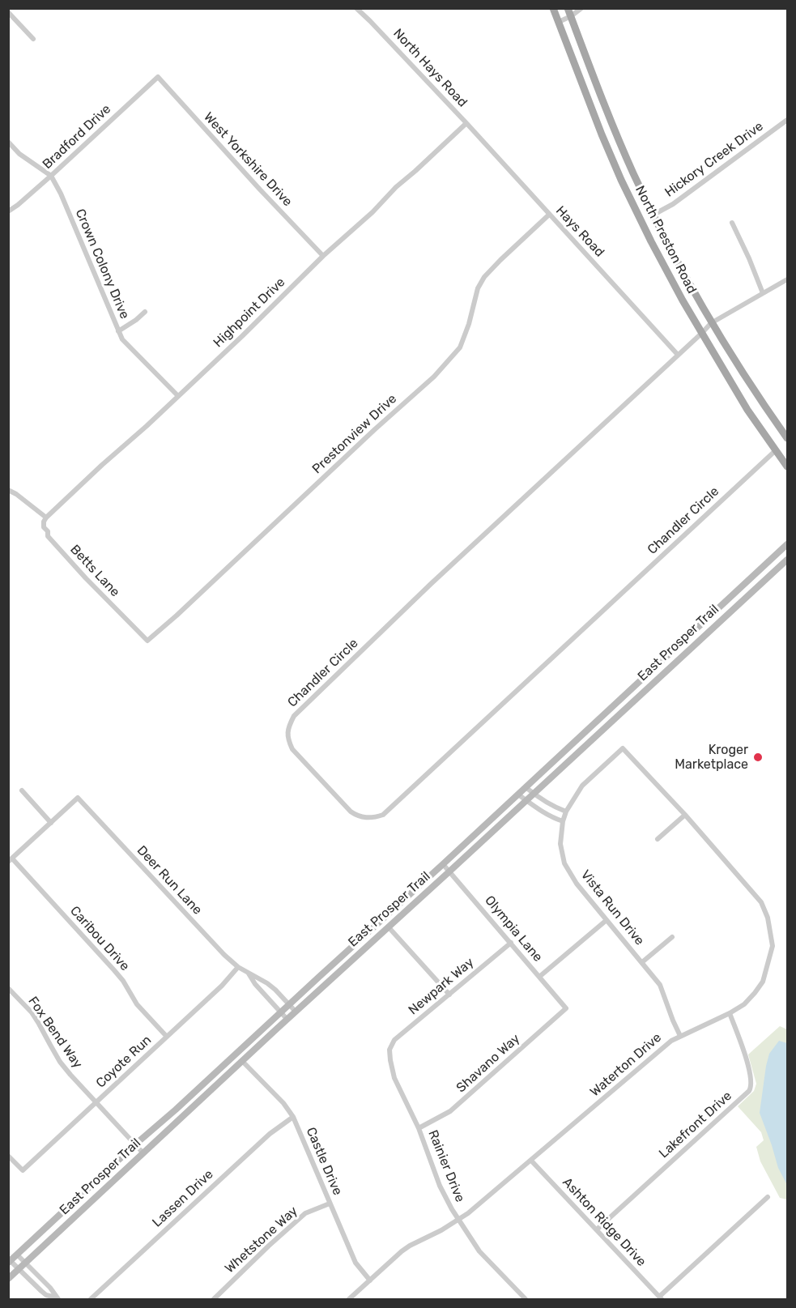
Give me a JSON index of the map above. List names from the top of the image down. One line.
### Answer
{"streets":{"main road":["North Preston Road","East Prosper Trail"],"street":["North Hays Road","Bradford Drive","West Yorkshire Drive","Hickory Creek Drive","Hays Road","Crown Colony Drive","Highpoint Drive","Prestonview Drive","Chandler Circle","Betts Lane","Deer Run Lane","Vista Run Drive","Olympia Lane","Caribou Drive","Newpark Way","Fox Bend Way","Coyote Run","Shavano Way","Waterton Drive","Lakefront Drive","Castle Drive","Rainier Drive","Lassen Drive","Ashton Ridge Drive","Whetstone Way"]},"crossings":[["North Hays Road","Hays Road"],["North Hays Road","Highpoint Drive"],["Bradford Drive","West Yorkshire Drive"],["Bradford Drive","Crown Colony Drive"],["West Yorkshire Drive","Highpoint Drive"],["Hickory Creek Drive","North Preston Road"],["Hays Road","Highpoint Drive"],["Hays Road","Prestonview Drive"],["Hays Road","Chandler Circle"],["North Preston Road","Chandler Circle"],["Crown Colony Drive","Highpoint Drive"],["Highpoint Drive","Betts Lane"],["Prestonview Drive","Betts Lane"],["East Prosper Trail","Deer Run Lane"],["East Prosper Trail","Olympia Lane"],["East Prosper Trail","Fox Bend Way"],["East Prosper Trail","Castle Drive"],["Deer Run Lane","Coyote Run"],["Vista Run Drive","Waterton Drive"],["Olympia Lane","Newpark Way"],["Olympia Lane","Shavano Way"],["Caribou Drive","Coyote Run"],["Newpark Way","Rainier Drive"],["Fox Bend Way","Coyote Run"],["Shavano Way","Rainier Drive"],["Waterton Drive","Lakefront Drive"],["Waterton Drive","Castle Drive"],["Waterton Drive","Rainier Drive"],["Waterton Drive","Ashton Ridge Drive"],["Lakefront Drive","Ashton Ridge Drive"],["Castle Drive","Lassen Drive"],["Castle Drive","Whetstone Way"]],"places":["Kroger Marketplace"]}
